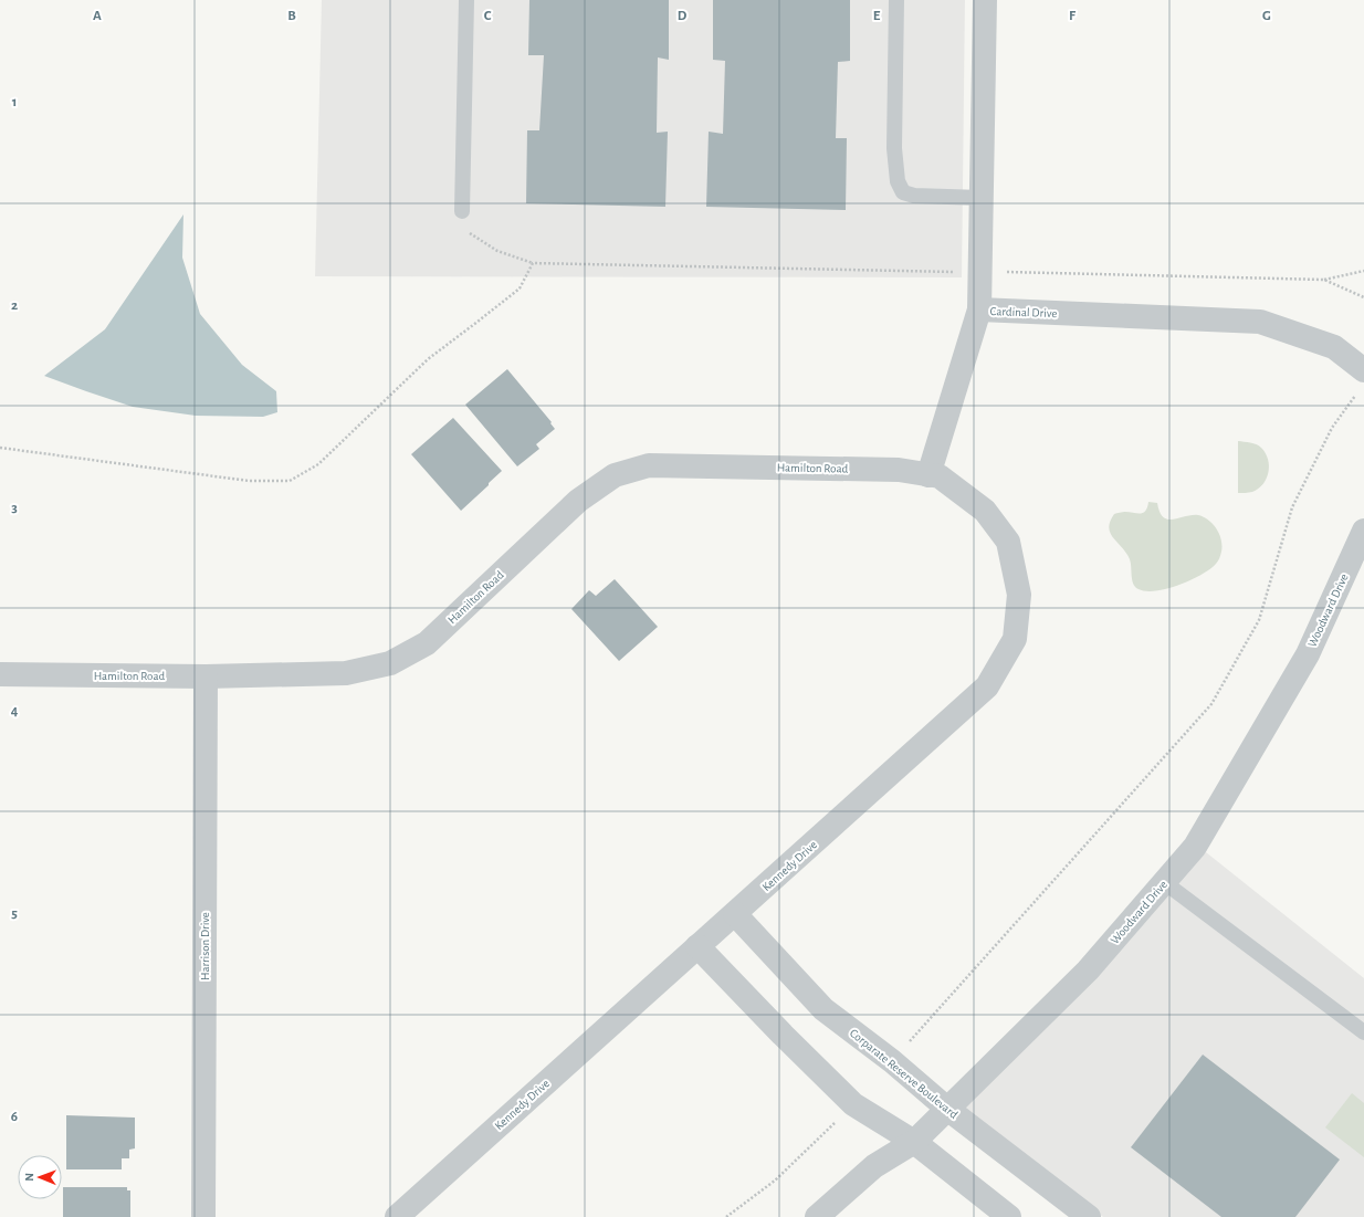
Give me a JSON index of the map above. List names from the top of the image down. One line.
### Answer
{"streets":{"street":["Cardinal Drive","Hamilton Road","Woodward Drive","Kennedy Drive","Harrison Drive","Corparate Reserve Boulevard"]},"crossings":[["Hamilton Road","Kennedy Drive"],["Hamilton Road","Harrison Drive"],["Woodward Drive","Corparate Reserve Boulevard"],["Kennedy Drive","Corparate Reserve Boulevard"]],"north":"left","grid":{"columns":["A","B","C","D","E","F","G"],"rows":["1","2","3","4","5","6"]}}
